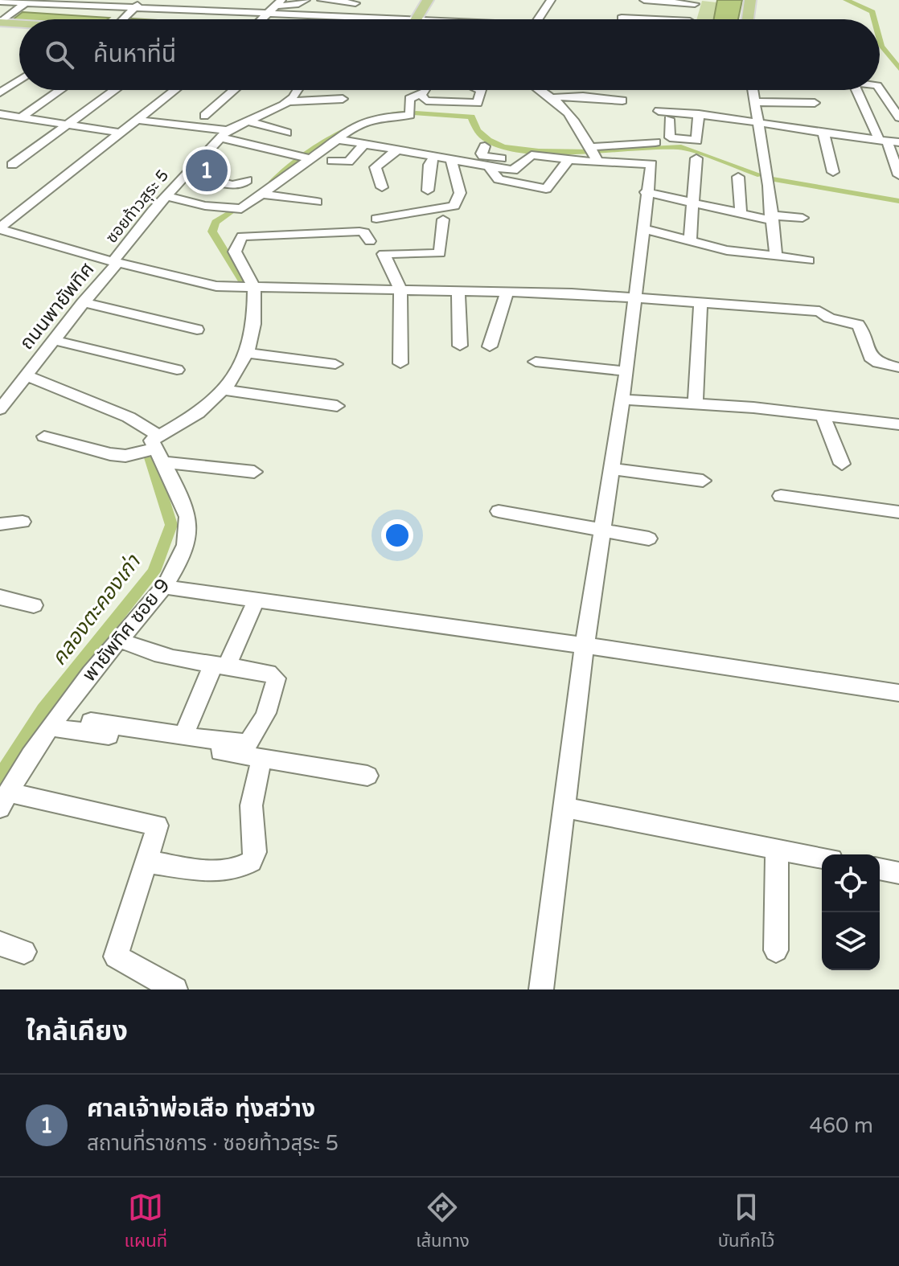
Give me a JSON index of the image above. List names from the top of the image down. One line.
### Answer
{"streets":{"street":["ซอยท้าวสุระ 5","ถนนพายัพทิศ","พายัพทิศ ซอย 9"]},"crossings":[["ซอยท้าวสุระ 5","ถนนพายัพทิศ"]],"water":["คลองตะคองเก่า"],"page":{"search":"ค้นหาที่นี่","pins":"1","heading":"ใกล้เคียง","list":[{"mark":"1","name":"ศาลเจ้าพ่อเสือ ทุ่งสว่าง","note":"สถานที่ราชการ · ซอยท้าวสุระ 5","value":"460 m"}],"nav":["แผนที่","เส้นทาง","บันทึกไว้"]}}
